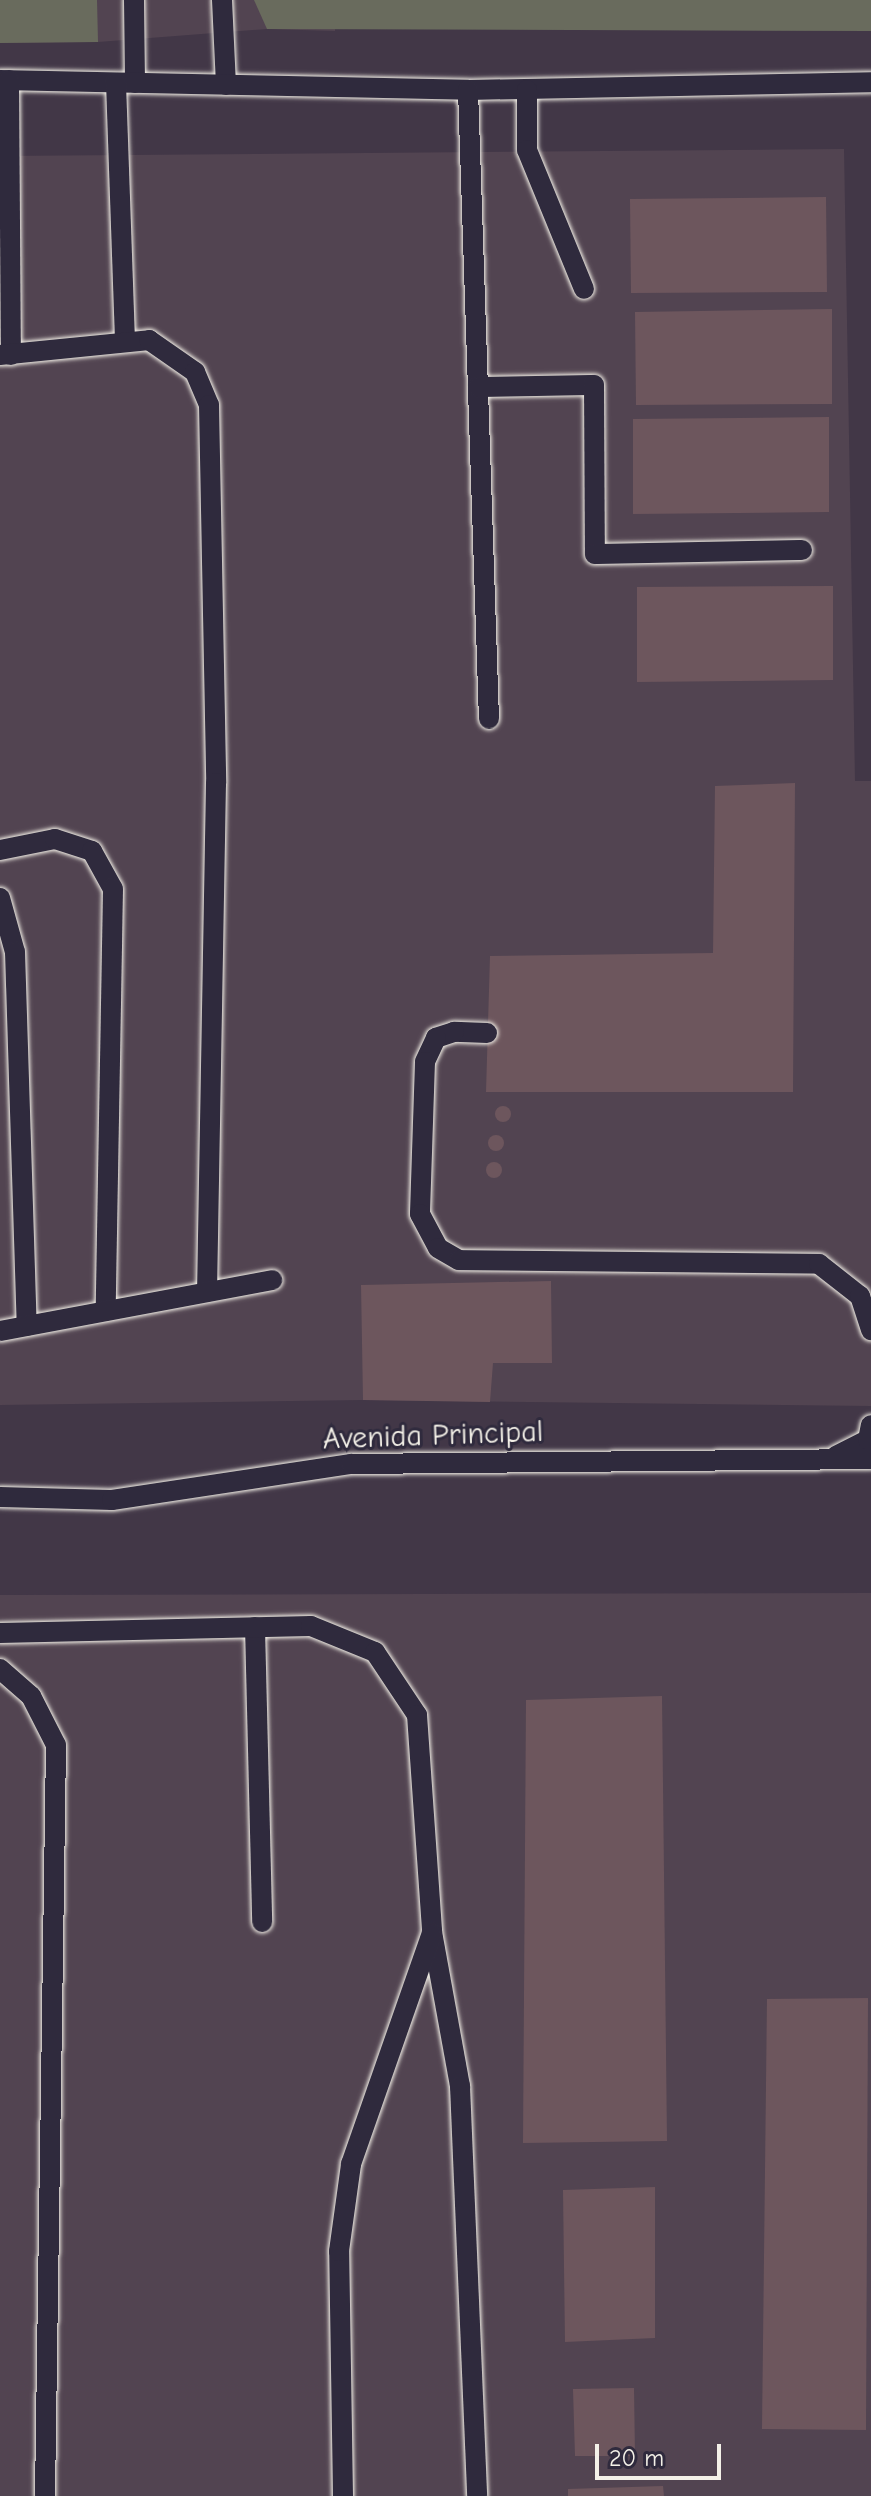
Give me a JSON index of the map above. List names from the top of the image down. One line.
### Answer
{"streets":{"lane":["Avenida Principal"]},"scale_bar":"20 m"}
